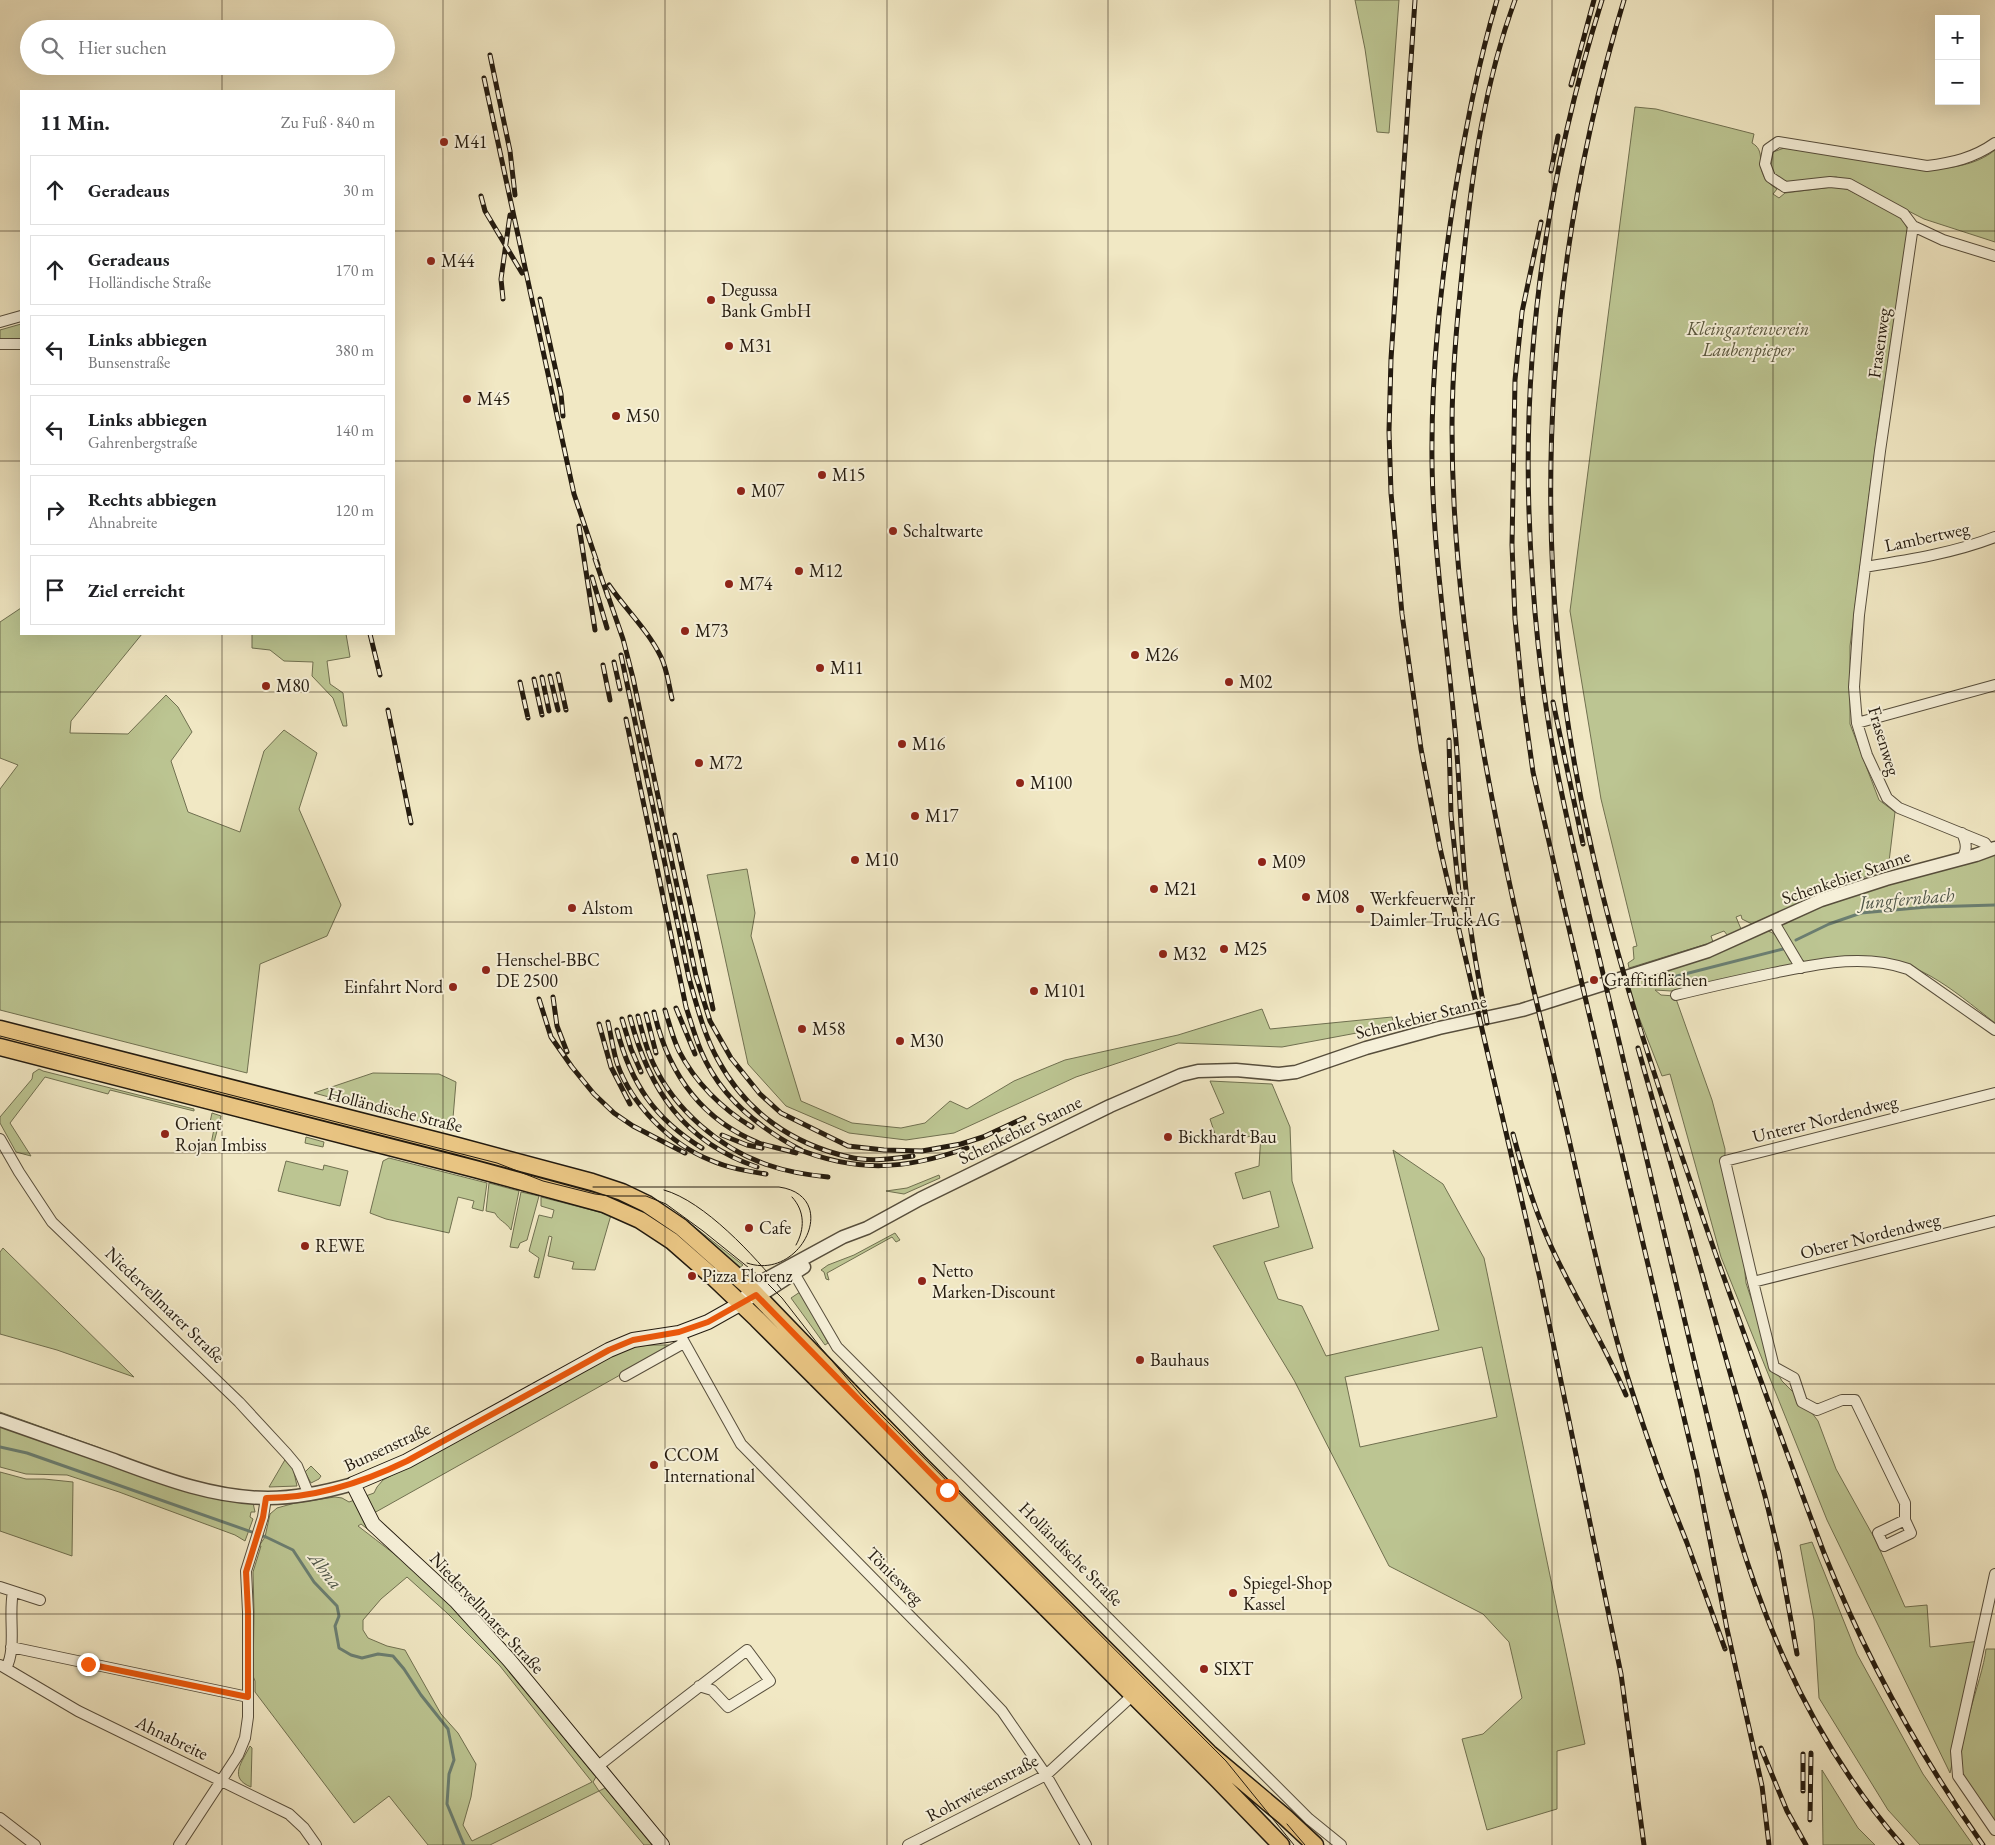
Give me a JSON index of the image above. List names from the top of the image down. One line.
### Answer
{"streets":{"main road":["Holländische Straße","Niedervellmarer Straße","Bunsenstraße"],"street":["Frasenweg","Lambertweg","Schenkebier Stanne","Unterer Nordendweg","Oberer Nordendweg","Töniesweg","Ahnabreite","Rohrwiesenstraße"]},"crossings":[["Frasenweg","Lambertweg"],["Frasenweg","Schenkebier Stanne"],["Schenkebier Stanne","Holländische Straße"],["Unterer Nordendweg","Oberer Nordendweg"],["Niedervellmarer Straße","Bunsenstraße"],["Bunsenstraße","Töniesweg"],["Töniesweg","Rohrwiesenstraße"]],"water":["Jungfernbach","Ahna"],"parks":["Kleingartenverein Laubenpieper"],"places":["M41","M44","Degussa Bank GmbH","M31","M45","M50","M15","M07","Schaltwarte","M12","M74","M73","M26","M11","M02","M80","M16","M72","M100","M17","M10","M09","M21","M08","Alstom","Werkfeuerwehr Daimler Truck AG","M25","M32","Henschel-BBC DE 2500","Graffitiflächen","Einfahrt Nord","M101","M58","M30","Orient Rojan Imbiss","Bickhardt Bau","Cafe","REWE","Pizza Florenz","Netto Marken-Discount","Bauhaus","CCOM International","Spiegel-Shop Kassel","SIXT"],"page":{"map_buttons":["+","−"],"search":"Hier suchen","heading":["11 Min.","Zu Fuß · 840 m"],"list":[["Geradeaus","30 m"],["Geradeaus","Holländische Straße","170 m"],["Links abbiegen","Bunsenstraße","380 m"],["Links abbiegen","Gahrenbergstraße","140 m"],["Rechts abbiegen","Ahnabreite","120 m"],"Ziel erreicht"]}}
